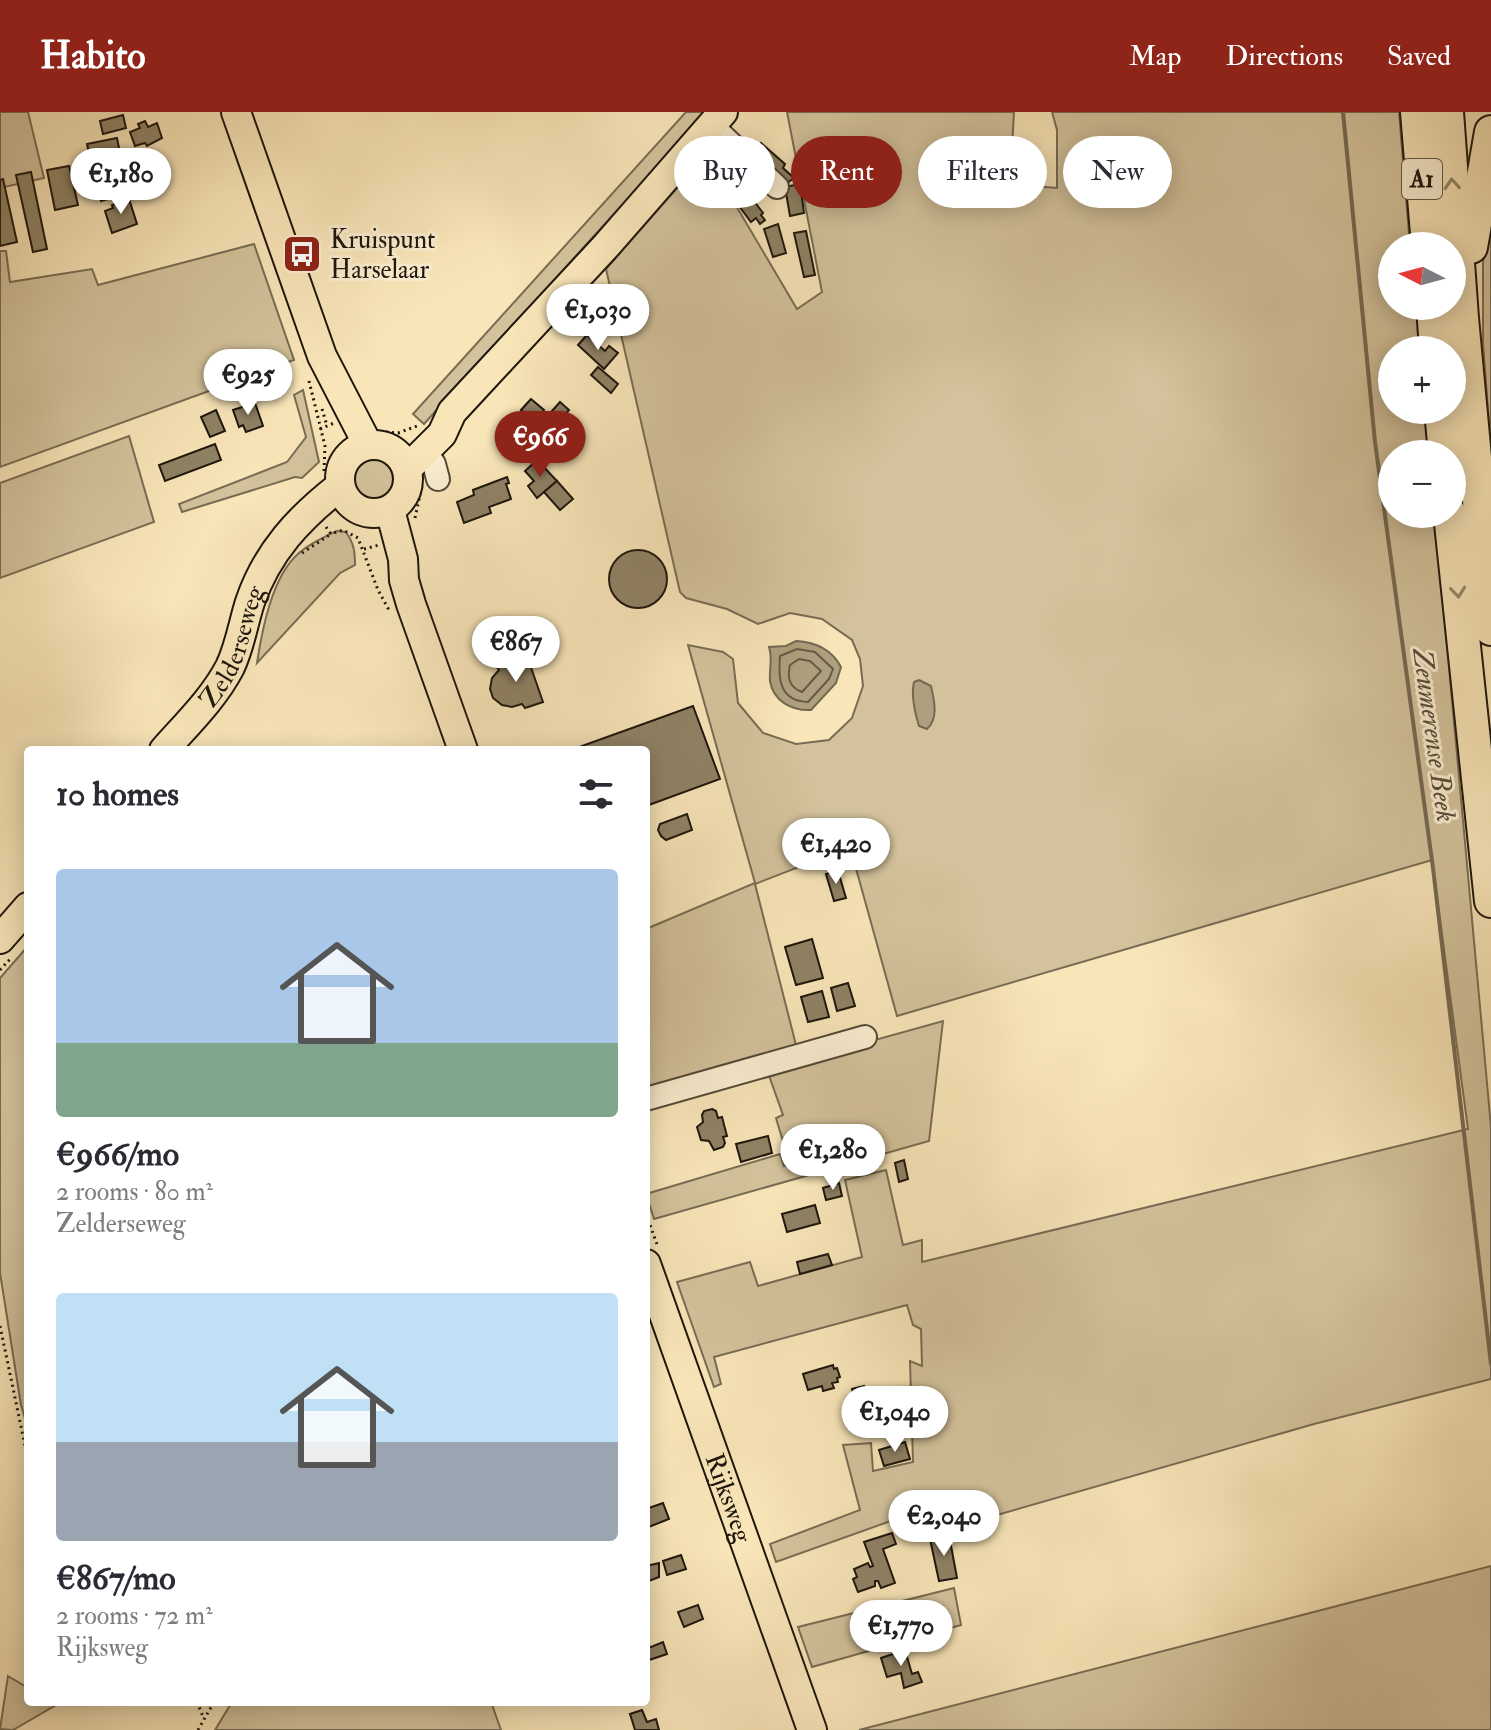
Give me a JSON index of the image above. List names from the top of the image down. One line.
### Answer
{"streets":{"highway":["A1"],"main road":["Zelderseweg","Rijksweg"]},"water":["Zeumerense Beek"],"places":{"bus stop":["Kruispunt Harselaar"]},"north":"left","page":{"header":"Habito","nav":["Map","Directions","Saved"],"chip":["Buy","Rent","Filters","New"],"price":["€1,180","€1,030","€925","€966","€867","€1,420","€1,280","€1,040","€2,040","€1,770"],"map_buttons":["+","−"],"heading":"10 homes","list":[{"name":"€966/mo","note":"2 rooms · 80 m² · Zelderseweg"},{"name":"€867/mo","note":"2 rooms · 72 m² · Rijksweg"}]}}
